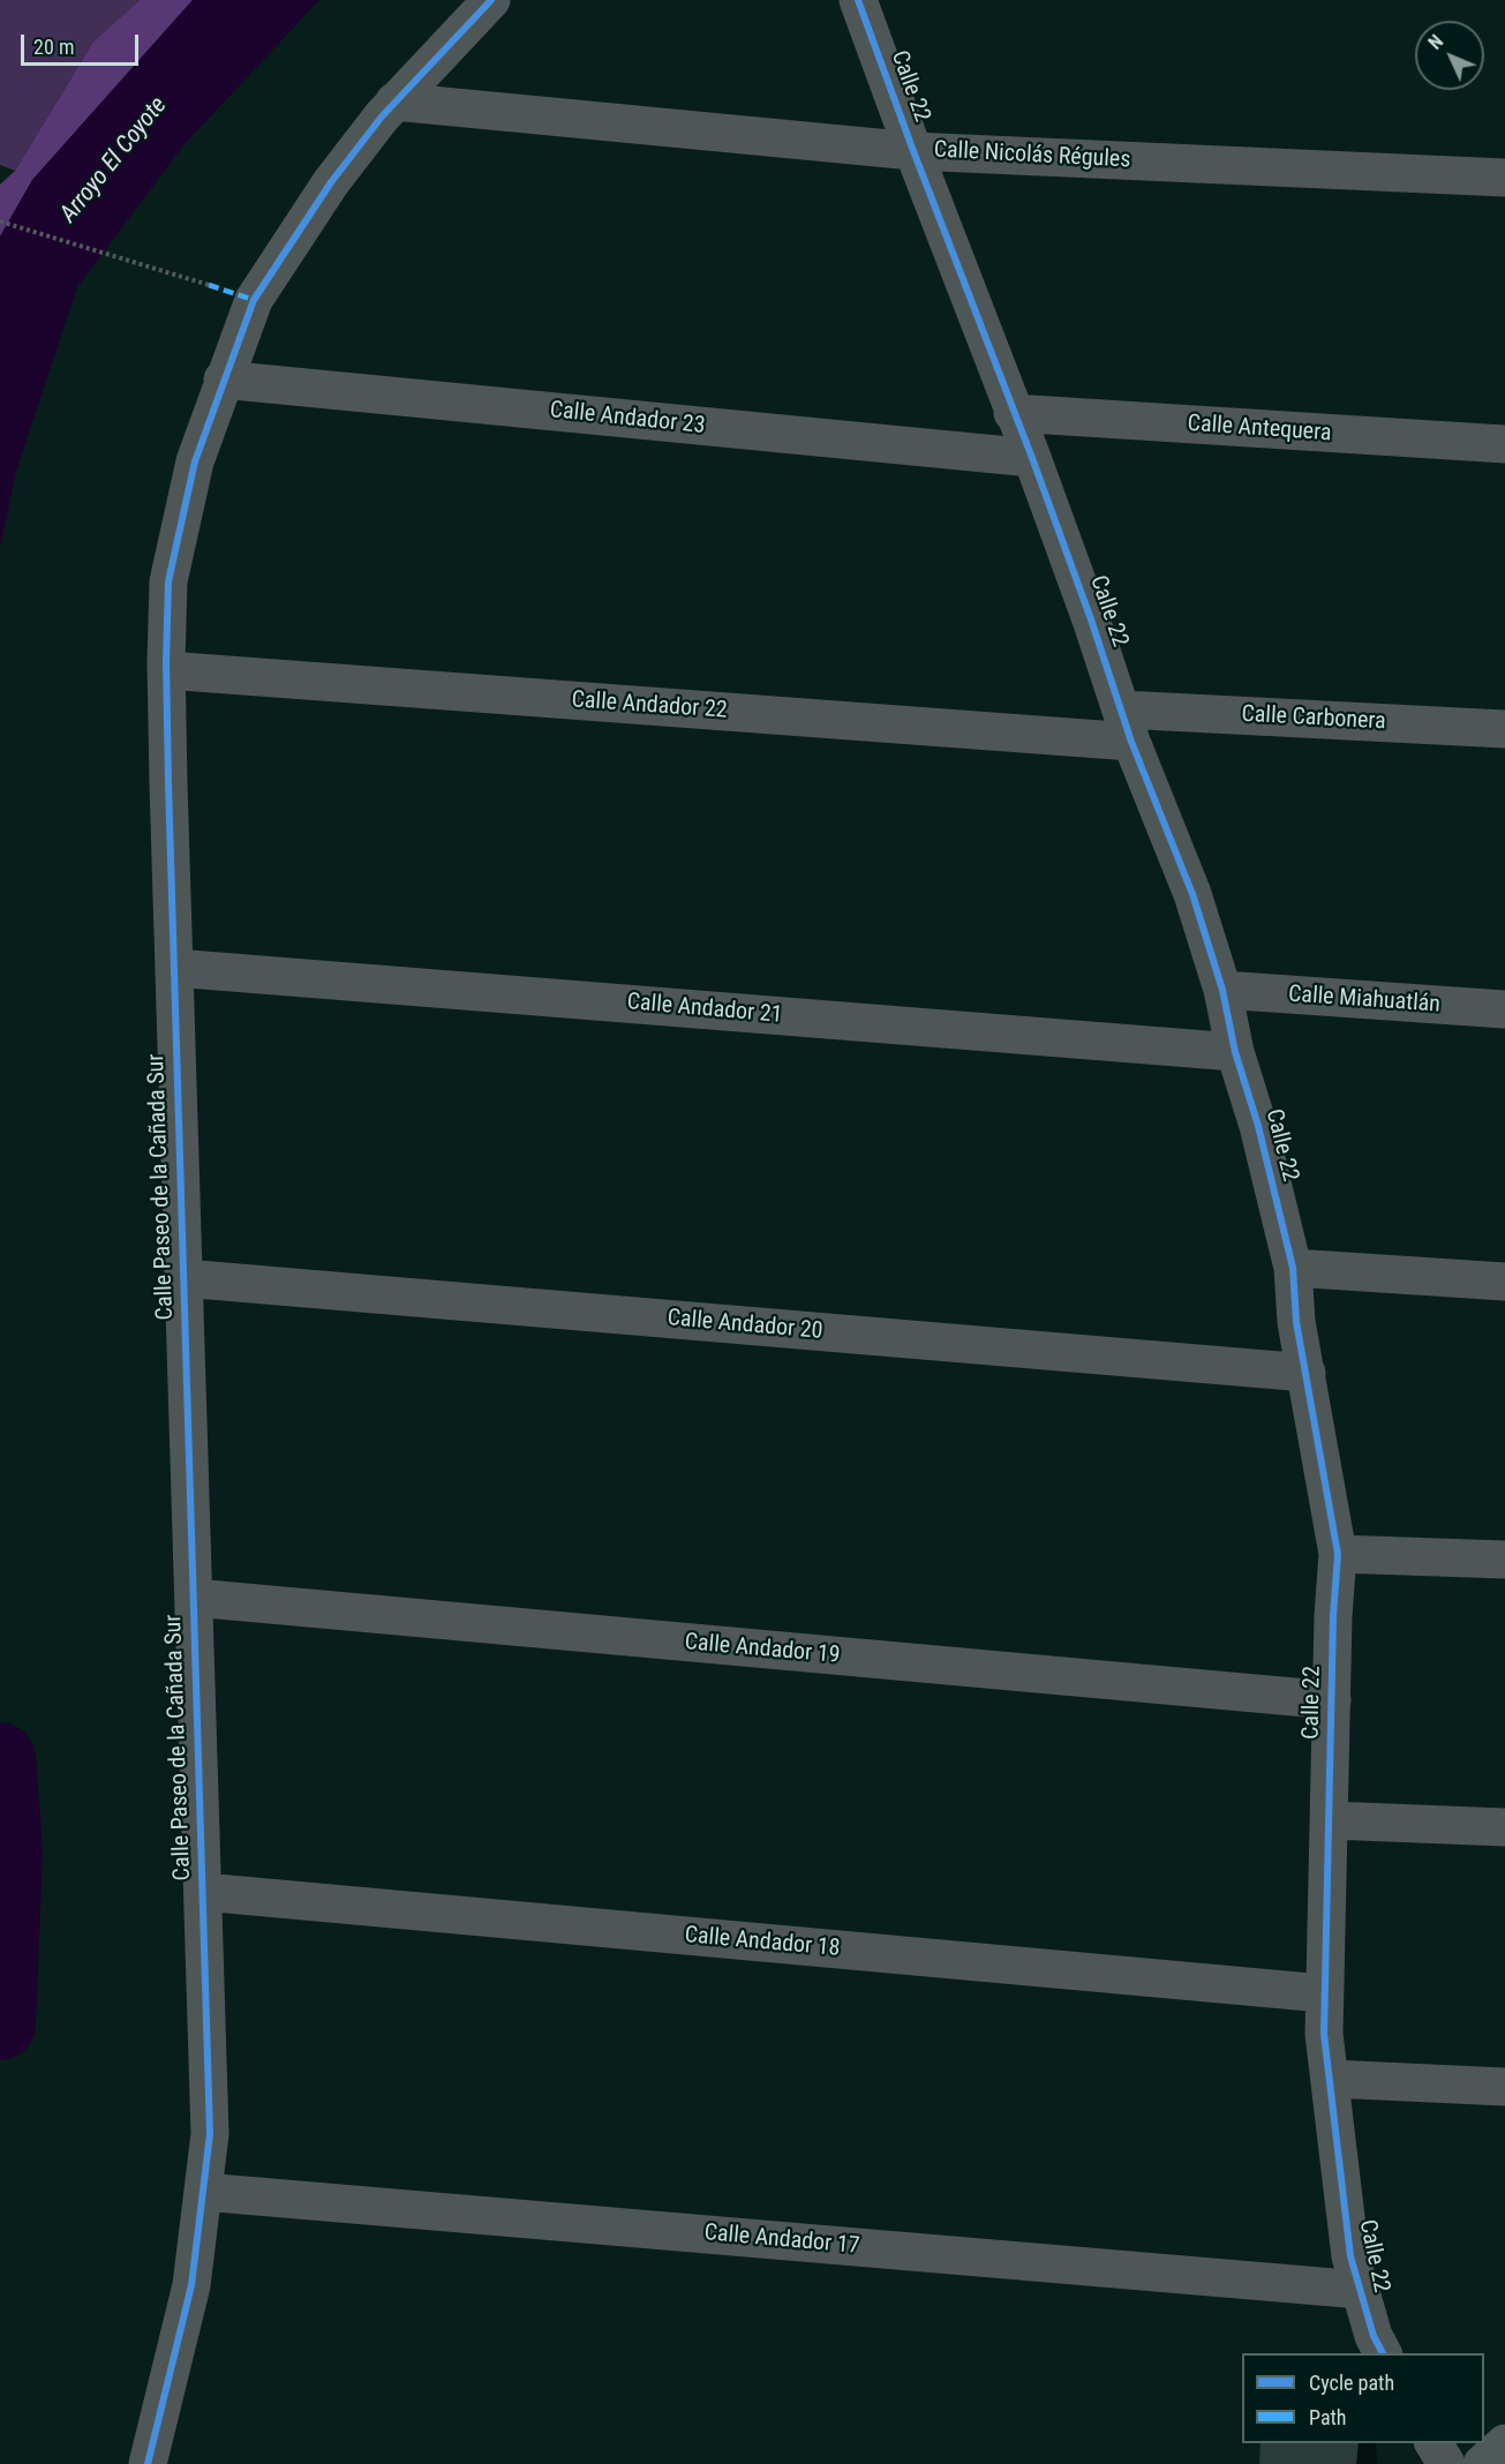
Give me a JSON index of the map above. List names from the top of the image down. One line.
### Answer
{"streets":{"street":["Calle 22","Calle Nicolás Régules","Calle Andador 23","Calle Antequera","Calle Andador 22","Calle Carbonera","Calle Miahuatlán","Calle Andador 21","Calle Paseo de la Cañada Sur","Calle Andador 20","Calle Andador 19","Calle Andador 18","Calle Andador 17"]},"crossings":[["Calle 22","Calle Nicolás Régules"],["Calle 22","Calle Andador 23"],["Calle 22","Calle Antequera"],["Calle 22","Calle Andador 22"],["Calle 22","Calle Carbonera"],["Calle 22","Calle Miahuatlán"],["Calle 22","Calle Andador 21"],["Calle 22","Calle Andador 20"],["Calle 22","Calle Andador 19"],["Calle 22","Calle Andador 18"],["Calle 22","Calle Andador 17"],["Calle Nicolás Régules","Calle Paseo de la Cañada Sur"],["Calle Andador 23","Calle Paseo de la Cañada Sur"],["Calle Andador 22","Calle Carbonera"],["Calle Andador 22","Calle Paseo de la Cañada Sur"],["Calle Andador 21","Calle Paseo de la Cañada Sur"],["Calle Paseo de la Cañada Sur","Calle Andador 20"],["Calle Paseo de la Cañada Sur","Calle Andador 19"],["Calle Paseo de la Cañada Sur","Calle Andador 18"],["Calle Paseo de la Cañada Sur","Calle Andador 17"]],"water":["Arroyo El Coyote"],"legend":["Cycle path","Path"],"scale_bar":"20 m","north":"top left"}
